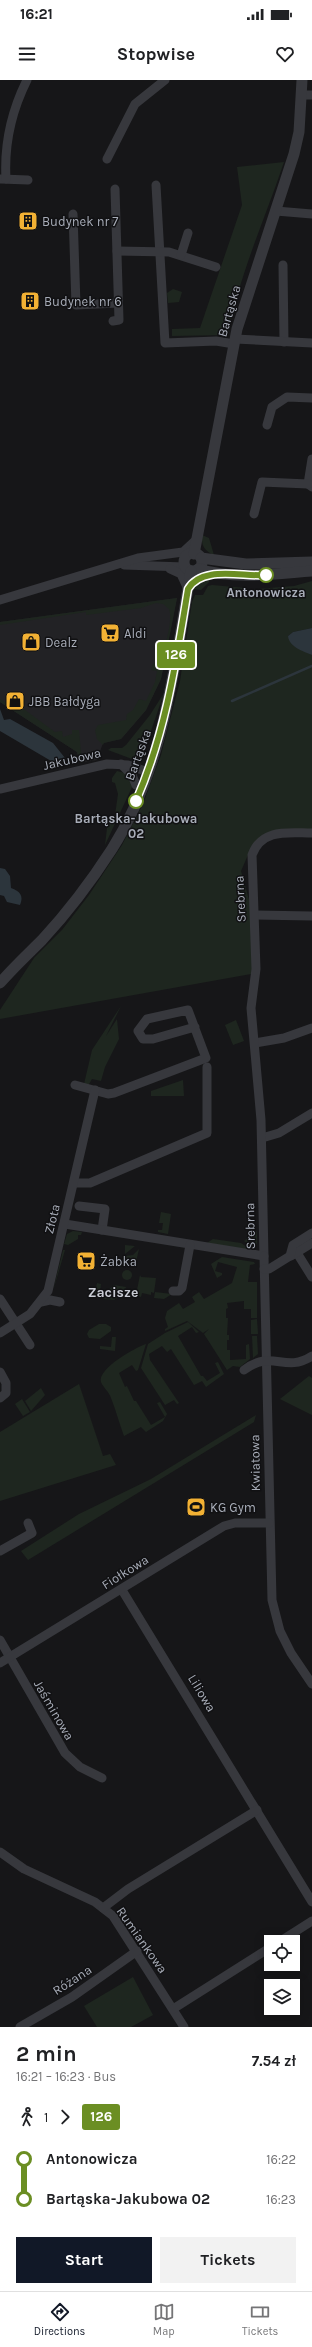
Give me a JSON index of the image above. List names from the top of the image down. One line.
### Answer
{"streets":{"street":["Bartąska","Jakubowa","Srebrna","Złota","Kwiatowa","Fiołkowa","Liliowa","Jaśminowa","Rumiankowa","Różana"]},"crossings":[["Bartąska","Jakubowa"],["Srebrna","Złota"],["Srebrna","Kwiatowa"],["Kwiatowa","Fiołkowa"],["Fiołkowa","Liliowa"],["Fiołkowa","Jaśminowa"],["Rumiankowa","Różana"]],"districts":["Zacisze"],"places":{"building":["Budynek nr 7","Budynek nr 6"],"other":["Antonowicza","Bartąska-Jakubowa 02"],"supermarket":["Aldi","Żabka"],"shop":["Dealz","JBB Bałdyga"],"sports":["KG Gym"]},"lines":["bus line 126"],"page":{"status":"16:21","header":"Stopwise","on_map":"126","heading":["2 min","16:21 – 16:23 · Bus","7.54 zł"],"legs":["1","126"],"list":[{"name":"Antonowicza","value":"16:22"},{"name":"Bartąska-Jakubowa 02","value":"16:23"}],"buttons":["Start","Tickets"],"tabs":["Directions","Map","Tickets"]}}
